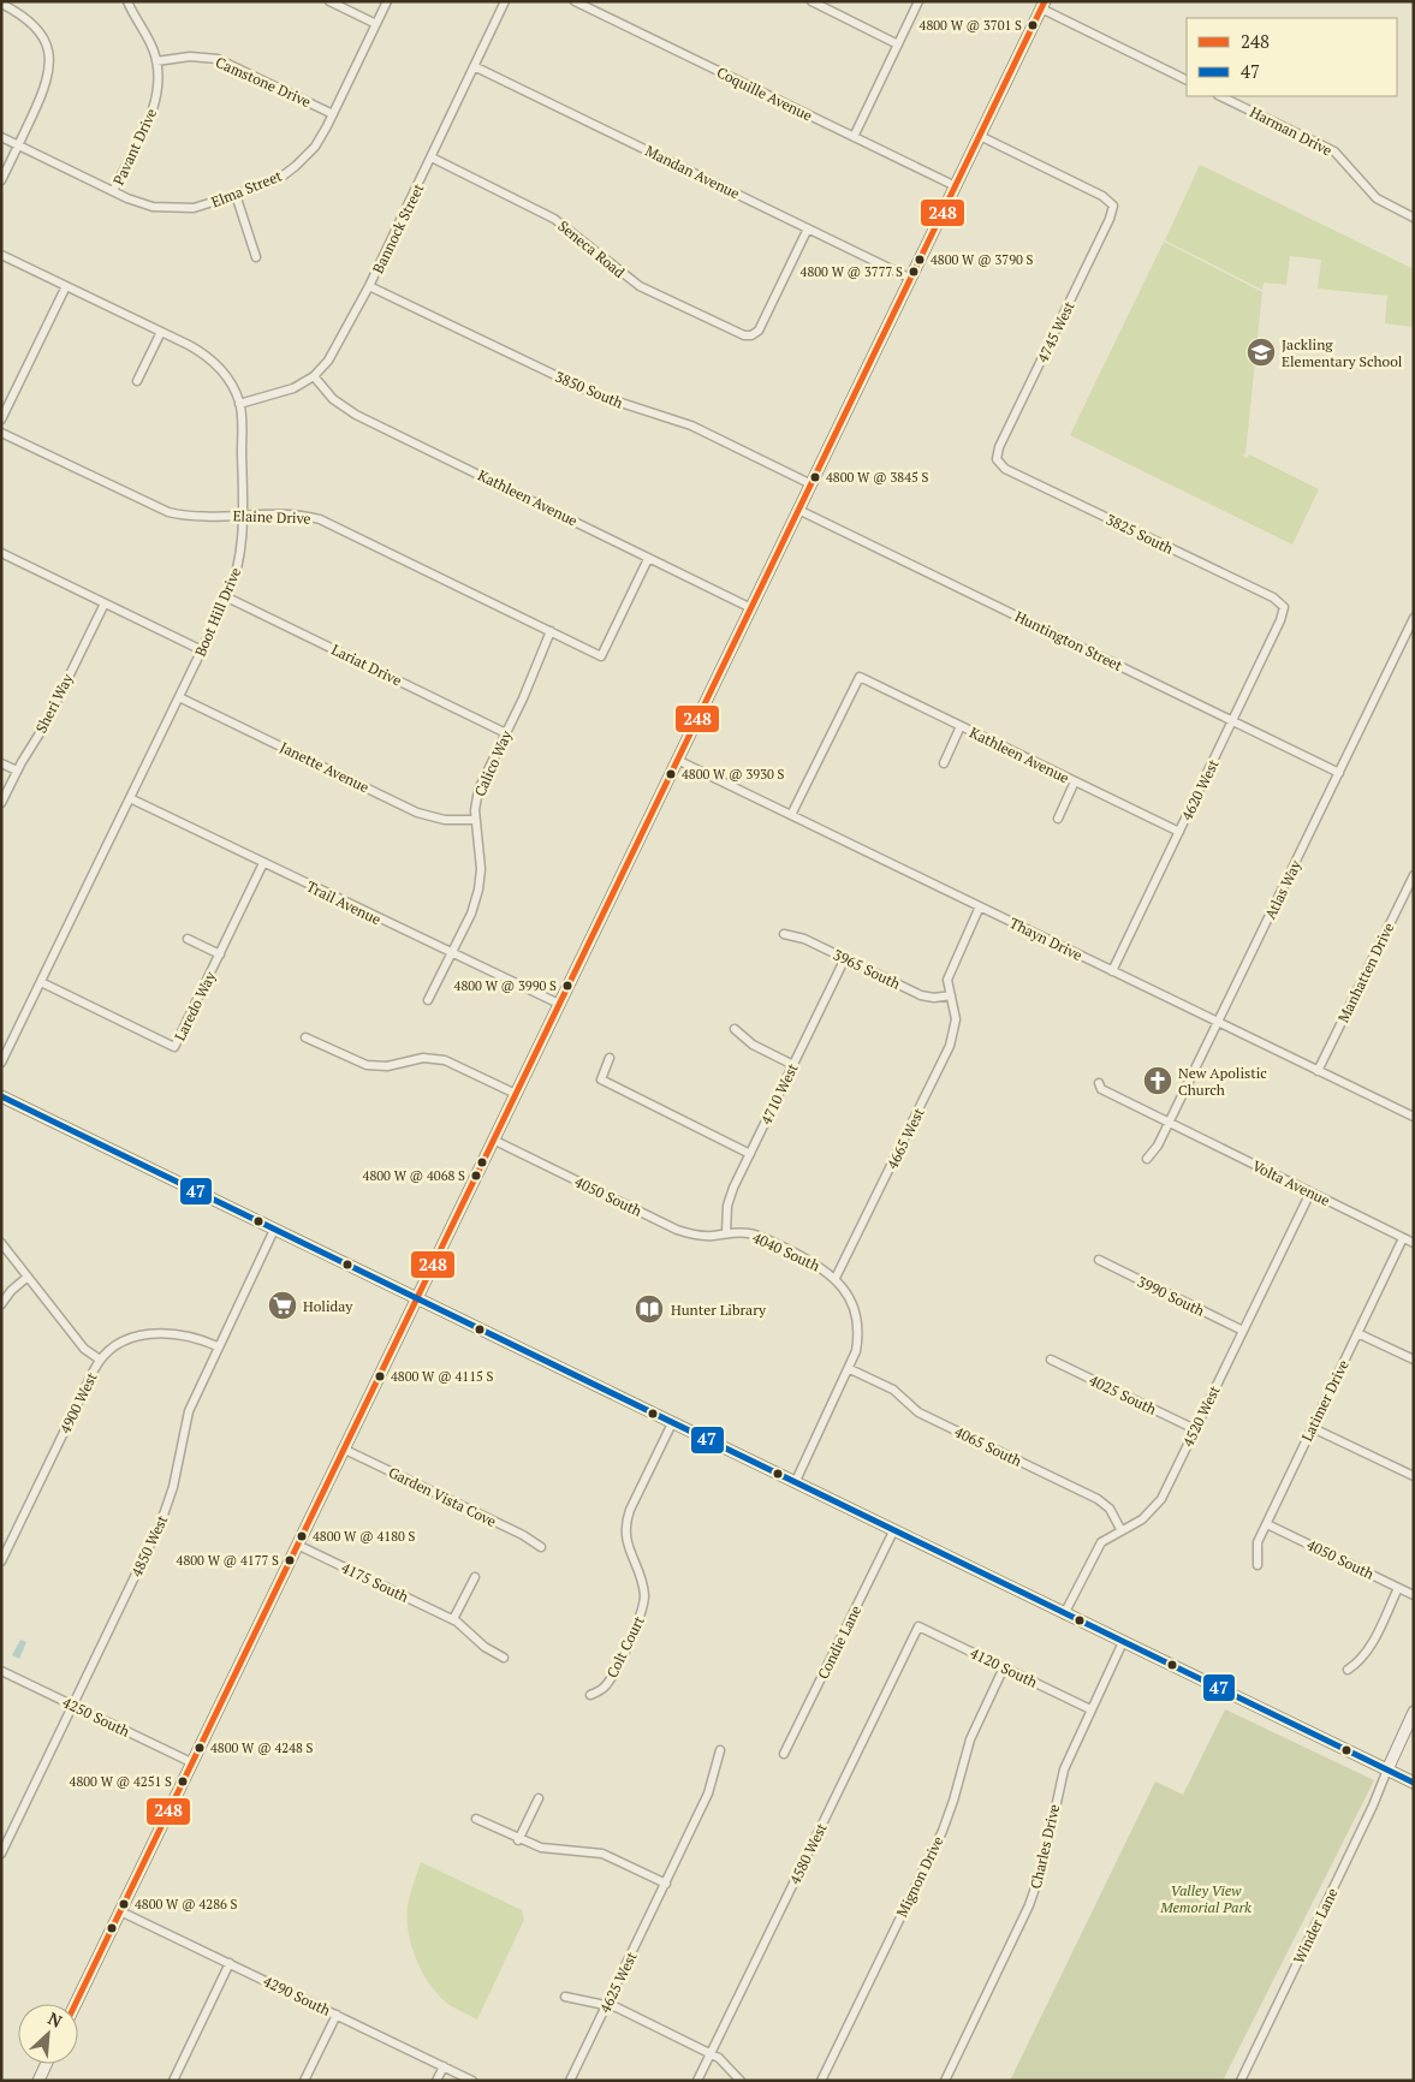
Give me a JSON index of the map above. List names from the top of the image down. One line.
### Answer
{"streets":{"street":["Camstone Drive","Coquille Avenue","Harman Drive","Pavant Drive","Mandan Avenue","Elma Street","Bannock Street","Seneca Road","4745 West","3850 South","Kathleen Avenue","Elaine Drive","3825 South","Boot Hill Drive","Huntington Street","Lariat Drive","Sheri Way","Calico Way","Janette Avenue","4620 West","Atlas Way","Trail Avenue","Thayn Drive","3965 South","Manhatten Drive","Laredo Way","4710 West","4665 West","Volta Avenue","4050 South","4040 South","3990 South","4025 South","Latimer Drive","4900 West","4520 West","4065 South","Garden Vista Cove","4850 West","4175 South","Condie Lane","Colt Court","4120 South","4250 South","Charles Drive","4580 West","Mignon Drive","Winder Lane","4625 West","4290 South"]},"crossings":[["Camstone Drive","Pavant Drive"],["Camstone Drive","Elma Street"],["Pavant Drive","Elma Street"],["Mandan Avenue","Bannock Street"],["Mandan Avenue","Seneca Road"],["Bannock Street","Seneca Road"],["Bannock Street","3850 South"],["Bannock Street","Kathleen Avenue"],["Bannock Street","Boot Hill Drive"],["4745 West","3825 South"],["Kathleen Avenue","Elaine Drive"],["Kathleen Avenue","4620 West"],["Kathleen Avenue","Thayn Drive"],["Elaine Drive","Boot Hill Drive"],["Elaine Drive","Calico Way"],["3825 South","4620 West"],["Boot Hill Drive","Lariat Drive"],["Boot Hill Drive","Janette Avenue"],["Boot Hill Drive","Trail Avenue"],["Boot Hill Drive","Laredo Way"],["Huntington Street","4620 West"],["Huntington Street","Atlas Way"],["Lariat Drive","Calico Way"],["Calico Way","Janette Avenue"],["Calico Way","Trail Avenue"],["4620 West","Thayn Drive"],["Atlas Way","Thayn Drive"],["Atlas Way","Volta Avenue"],["Trail Avenue","Laredo Way"],["Thayn Drive","Manhatten Drive"],["Thayn Drive","4665 West"],["3965 South","4710 West"],["3965 South","4665 West"],["4710 West","4050 South"],["4710 West","4040 South"],["4665 West","4040 South"],["Volta Avenue","Latimer Drive"],["Volta Avenue","4520 West"],["4050 South","4040 South"],["4050 South","Latimer Drive"],["4040 South","4065 South"],["3990 South","4520 West"],["4025 South","4520 West"],["4900 West","4850 West"],["4520 West","4065 South"],["4850 West","4250 South"],["4120 South","Charles Drive"],["4120 South","4580 West"],["4120 South","Mignon Drive"]],"parks":["Valley View Memorial Park"],"places":{"other":["4800 W @ 3701 S","4800 W @ 3790 S","4800 W @ 3777 S","4800 W @ 3845 S","4800 W @ 3930 S","4800 W @ 3990 S","4800 W @ 4068 S","4800 W @ 4115 S","4800 W @ 4180 S","4800 W @ 4177 S","4800 W @ 4248 S","4800 W @ 4251 S","4800 W @ 4286 S"],"school or university":["Jackling Elementary School"],"church":["New Apolistic Church"],"supermarket":["Holiday"],"library":["Hunter Library"]},"lines":["transit line 248","transit line 47"],"legend":["248","47"],"north":"top right"}
